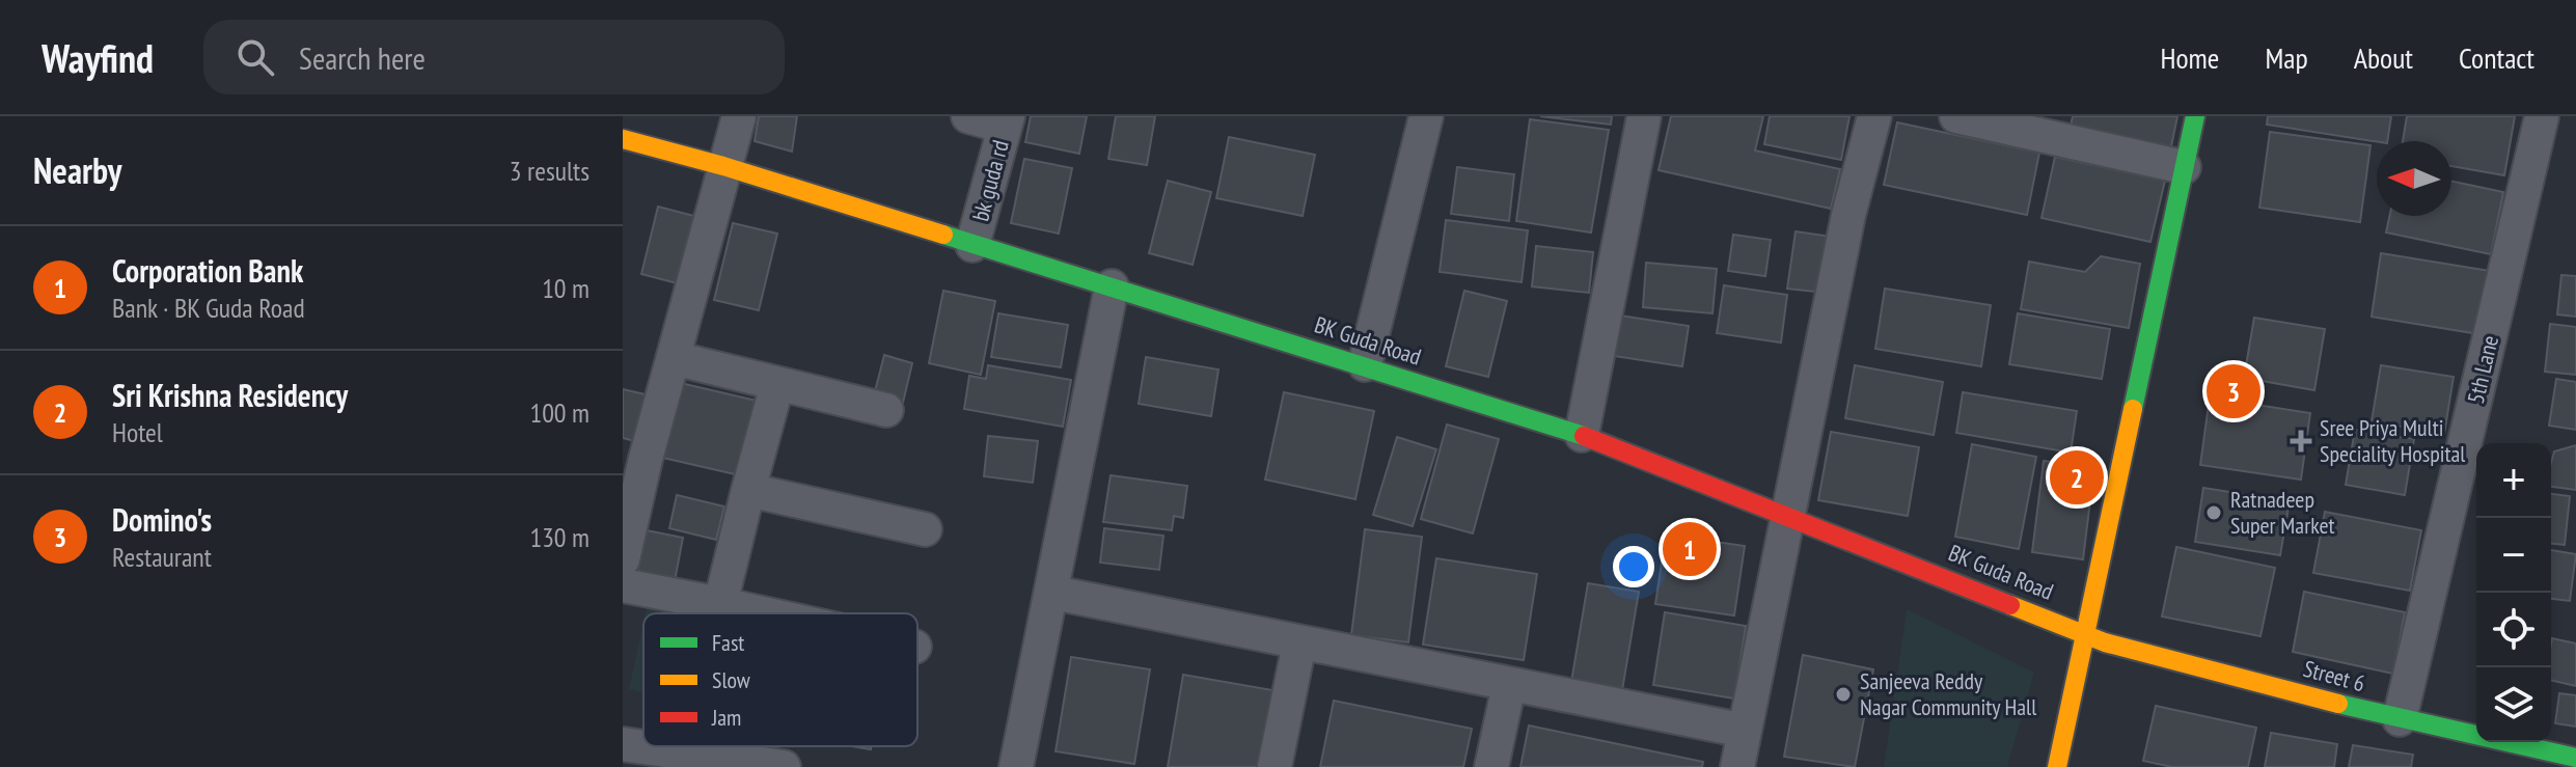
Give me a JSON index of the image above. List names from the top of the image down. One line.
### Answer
{"streets":{"street":["bk guda rd","BK Guda Road","5th Lane","Street 6"]},"crossings":[["bk guda rd","BK Guda Road"],["BK Guda Road","Street 6"],["5th Lane","Street 6"]],"places":{"health":["Sree Priya Multi Speciality Hospital"],"other":["Ratnadeep Super Market","Sanjeeva Reddy Nagar Community Hall"]},"legend":["Fast","Slow","Jam"],"north":"left","page":{"header":"Wayfind","search":"Search here","nav":["Home","Map","About","Contact"],"heading":["Nearby","3 results"],"list":[{"mark":"1","name":"Corporation Bank","note":"Bank · BK Guda Road","value":"10 m"},{"mark":"2","name":"Sri Krishna Residency","note":"Hotel","value":"100 m"},{"mark":"3","name":"Domino's","note":"Restaurant","value":"130 m"}],"pins":["3","2","1"],"map_buttons":["+","−"]}}
